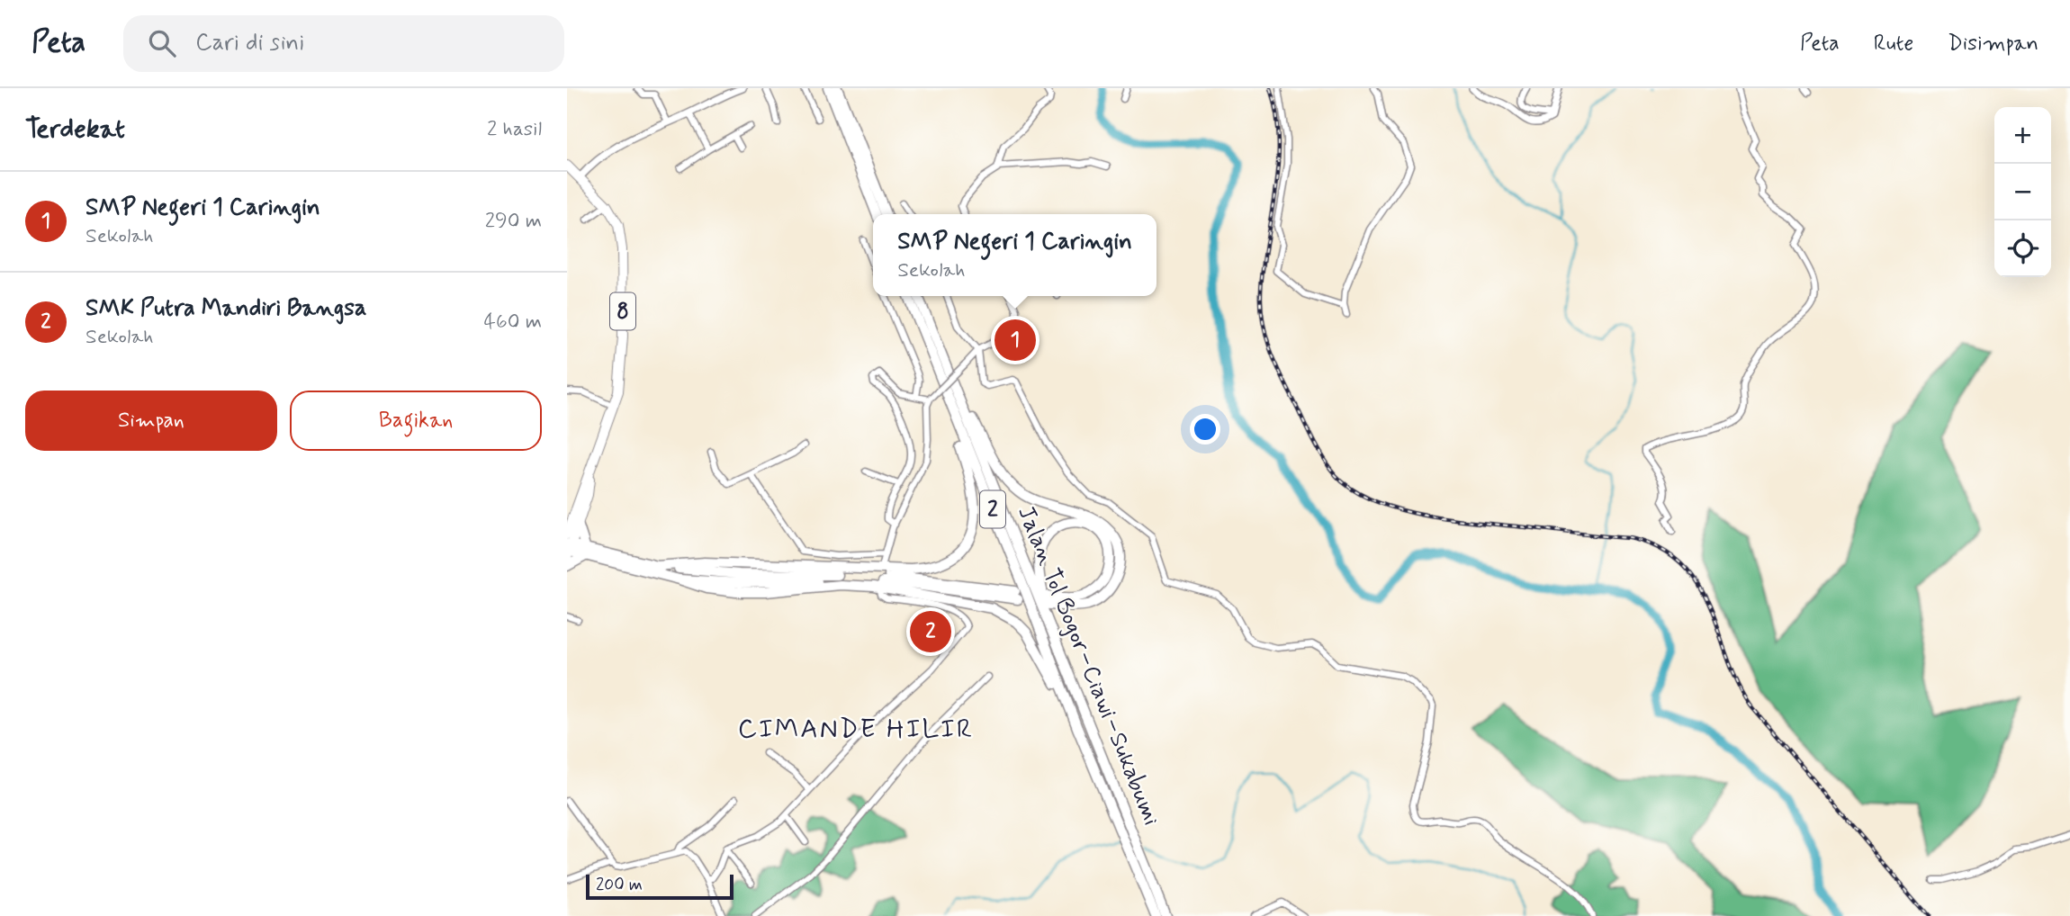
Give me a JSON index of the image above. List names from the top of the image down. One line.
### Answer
{"streets":{"highway":["8","2","Jalan Tol Bogor–Ciawi–Sukabumi"]},"districts":["CIMANDE HILIR"],"scale_bar":"200 m","page":{"header":"Peta","search":"Cari di sini","nav":["Peta","Rute","Disimpan"],"heading":["Terdekat","2 hasil"],"map_buttons":["+","−"],"list":[{"mark":"1","name":"SMP Negeri 1 Caringin","note":"Sekolah","value":"290 m"},{"mark":"2","name":"SMK Putra Mandiri Bangsa","note":"Sekolah","value":"460 m"}],"popup":["SMP Negeri 1 Caringin","Sekolah"],"pins":["1","2"],"buttons":["Simpan","Bagikan"],"scale":"200 m"}}
